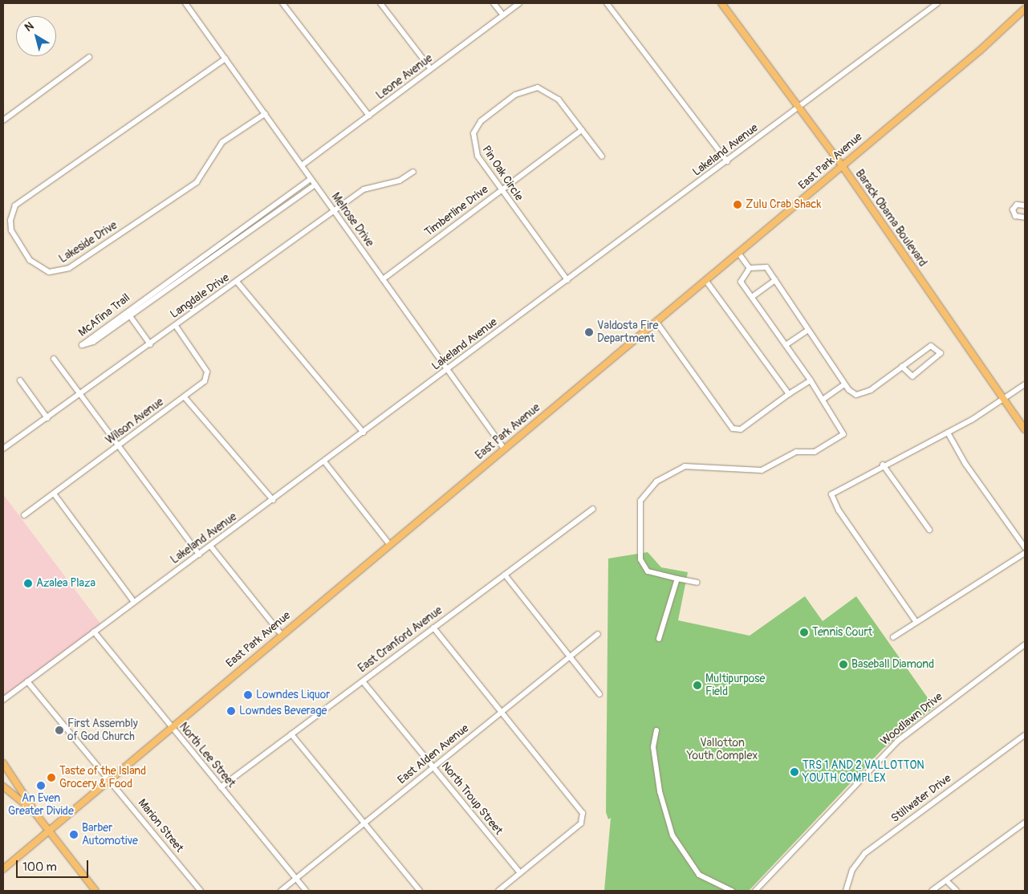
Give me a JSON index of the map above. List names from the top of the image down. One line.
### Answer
{"streets":{"main road":["East Park Avenue","Barack Obama Boulevard"],"street":["Leone Avenue","Lakeland Avenue","Pin Oak Circle","Timberline Drive","Melrose Drive","Lakeside Drive","Langdale Drive","McAfina Trail","Wilson Avenue","East Cranford Avenue","Woodlawn Drive","East Alden Avenue","North Lee Street","North Troup Street","Stillwater Drive","Marion Street"]},"crossings":[["Leone Avenue","Melrose Drive"],["Lakeland Avenue","Pin Oak Circle"],["Lakeland Avenue","Barack Obama Boulevard"],["Lakeland Avenue","Melrose Drive"],["Lakeland Avenue","North Lee Street"],["Lakeland Avenue","Marion Street"],["East Park Avenue","Barack Obama Boulevard"],["East Park Avenue","Melrose Drive"],["East Park Avenue","North Lee Street"],["East Park Avenue","Marion Street"],["Pin Oak Circle","Timberline Drive"],["Timberline Drive","Melrose Drive"],["Melrose Drive","Lakeside Drive"],["Melrose Drive","Langdale Drive"],["Melrose Drive","McAfina Trail"],["Langdale Drive","Wilson Avenue"],["East Cranford Avenue","North Lee Street"],["East Cranford Avenue","North Troup Street"],["East Alden Avenue","North Lee Street"],["East Alden Avenue","North Troup Street"]],"parks":["Vallotton Youth Complex"],"places":["Zulu Crab Shack","Valdosta Fire Department","Azalea Plaza","Tennis Court","Baseball Diamond","Multipurpose Field","Lowndes Liquor","Lowndes Beverage","First Assembly of God Church","TRS 1 AND 2 VALLOTTON YOUTH COMPLEX","Taste of the Island Grocery & Food","An Even Greater Divide","Barber Automotive"],"scale_bar":"100 m","north":"top left"}
